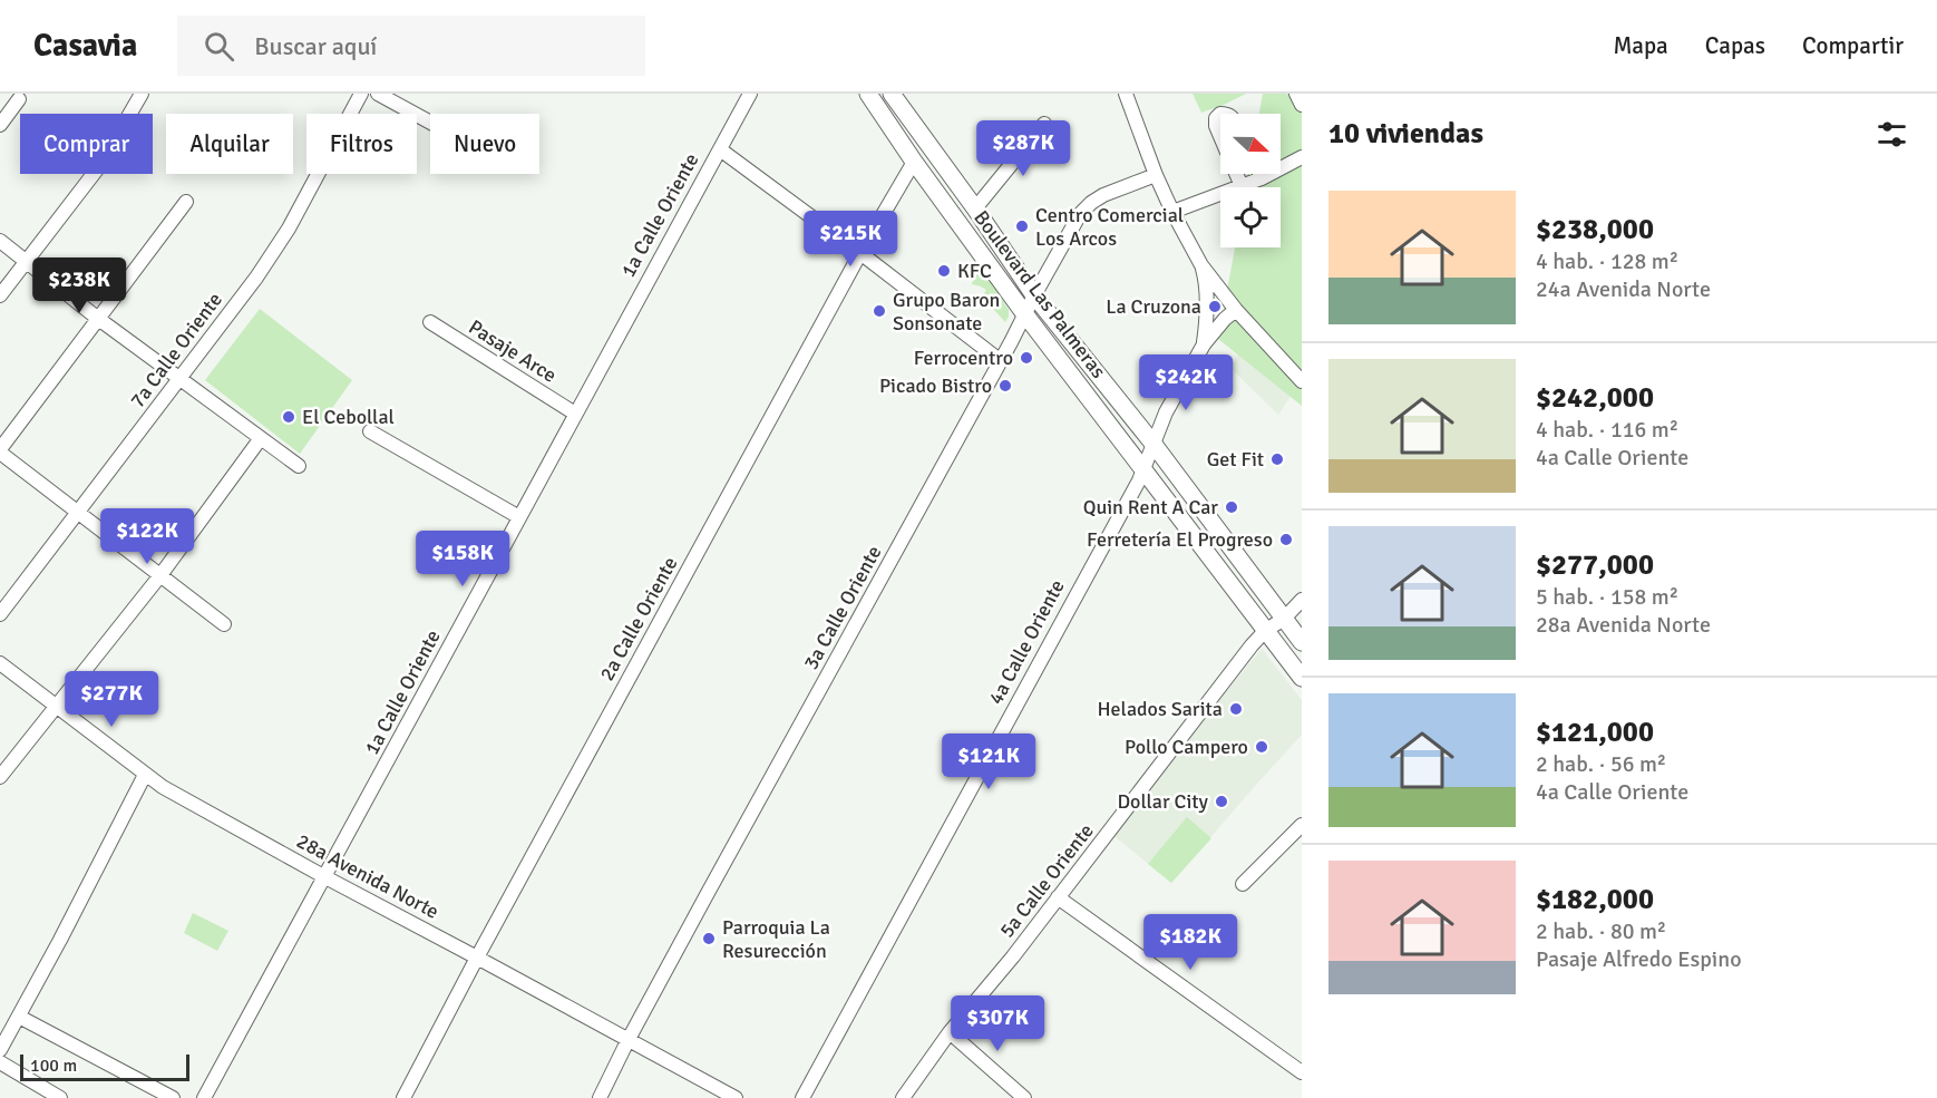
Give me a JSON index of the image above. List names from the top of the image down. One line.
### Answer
{"streets":{"main road":["Boulevard Las Palmeras"],"street":["1a Calle Oriente","7a Calle Oriente","Pasaje Arce","3a Calle Oriente","2a Calle Oriente","4a Calle Oriente","28a Avenida Norte","5a Calle Oriente"]},"crossings":[["1a Calle Oriente","Pasaje Arce"],["1a Calle Oriente","28a Avenida Norte"],["Boulevard Las Palmeras","3a Calle Oriente"],["Boulevard Las Palmeras","2a Calle Oriente"],["Boulevard Las Palmeras","4a Calle Oriente"],["Boulevard Las Palmeras","5a Calle Oriente"],["3a Calle Oriente","28a Avenida Norte"],["2a Calle Oriente","28a Avenida Norte"]],"places":["Centro Comercial Los Arcos","KFC","La Cruzona","Grupo Baron Sonsonate","Ferrocentro","Picado Bistro","El Cebollal","Get Fit","Quin Rent A Car","Ferretería El Progreso","Helados Sarita","Pollo Campero","Dollar City","Parroquia La Resurección"],"scale_bar":"100 m","north":"right","page":{"header":"Casavia","search":"Buscar aquí","nav":["Mapa","Capas","Compartir"],"heading":"10 viviendas","chip":["Comprar","Alquilar","Filtros","Nuevo"],"price":["$287K","$215K","$238K","$242K","$122K","$158K","$277K","$121K","$182K","$307K"],"list":[{"name":"$238,000","note":"4 hab. · 128 m² · 24a Avenida Norte"},{"name":"$242,000","note":"4 hab. · 116 m² · 4a Calle Oriente"},{"name":"$277,000","note":"5 hab. · 158 m² · 28a Avenida Norte"},{"name":"$121,000","note":"2 hab. · 56 m² · 4a Calle Oriente"},{"name":"$182,000","note":"2 hab. · 80 m² · Pasaje Alfredo Espino"}],"scale":"100 m"}}
